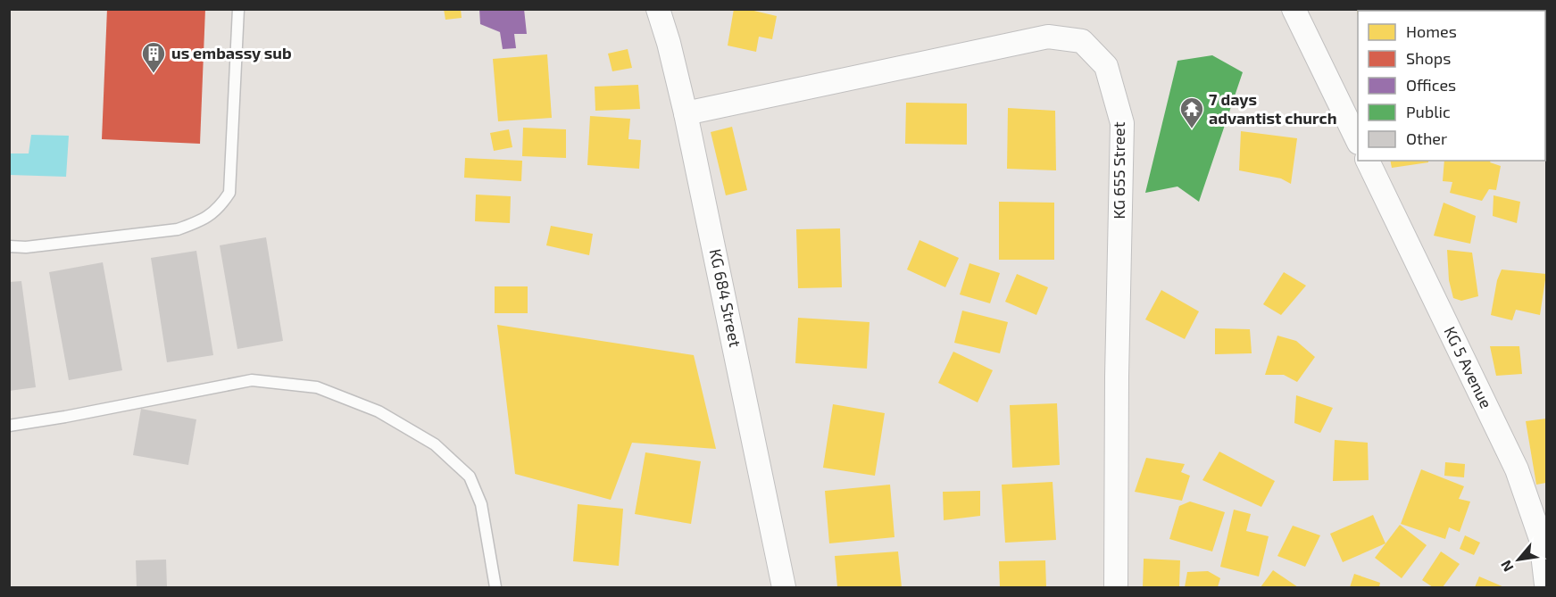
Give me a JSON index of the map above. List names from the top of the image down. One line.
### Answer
{"streets":{"street":["KG 655 Street","KG 684 Street","KG 5 Avenue"]},"crossings":[["KG 655 Street","KG 684 Street"]],"places":{"building":["us embassy sub"],"temple":["7 days advantist church"]},"legend":["Homes","Shops","Offices","Public","Other"],"north":"bottom left"}
